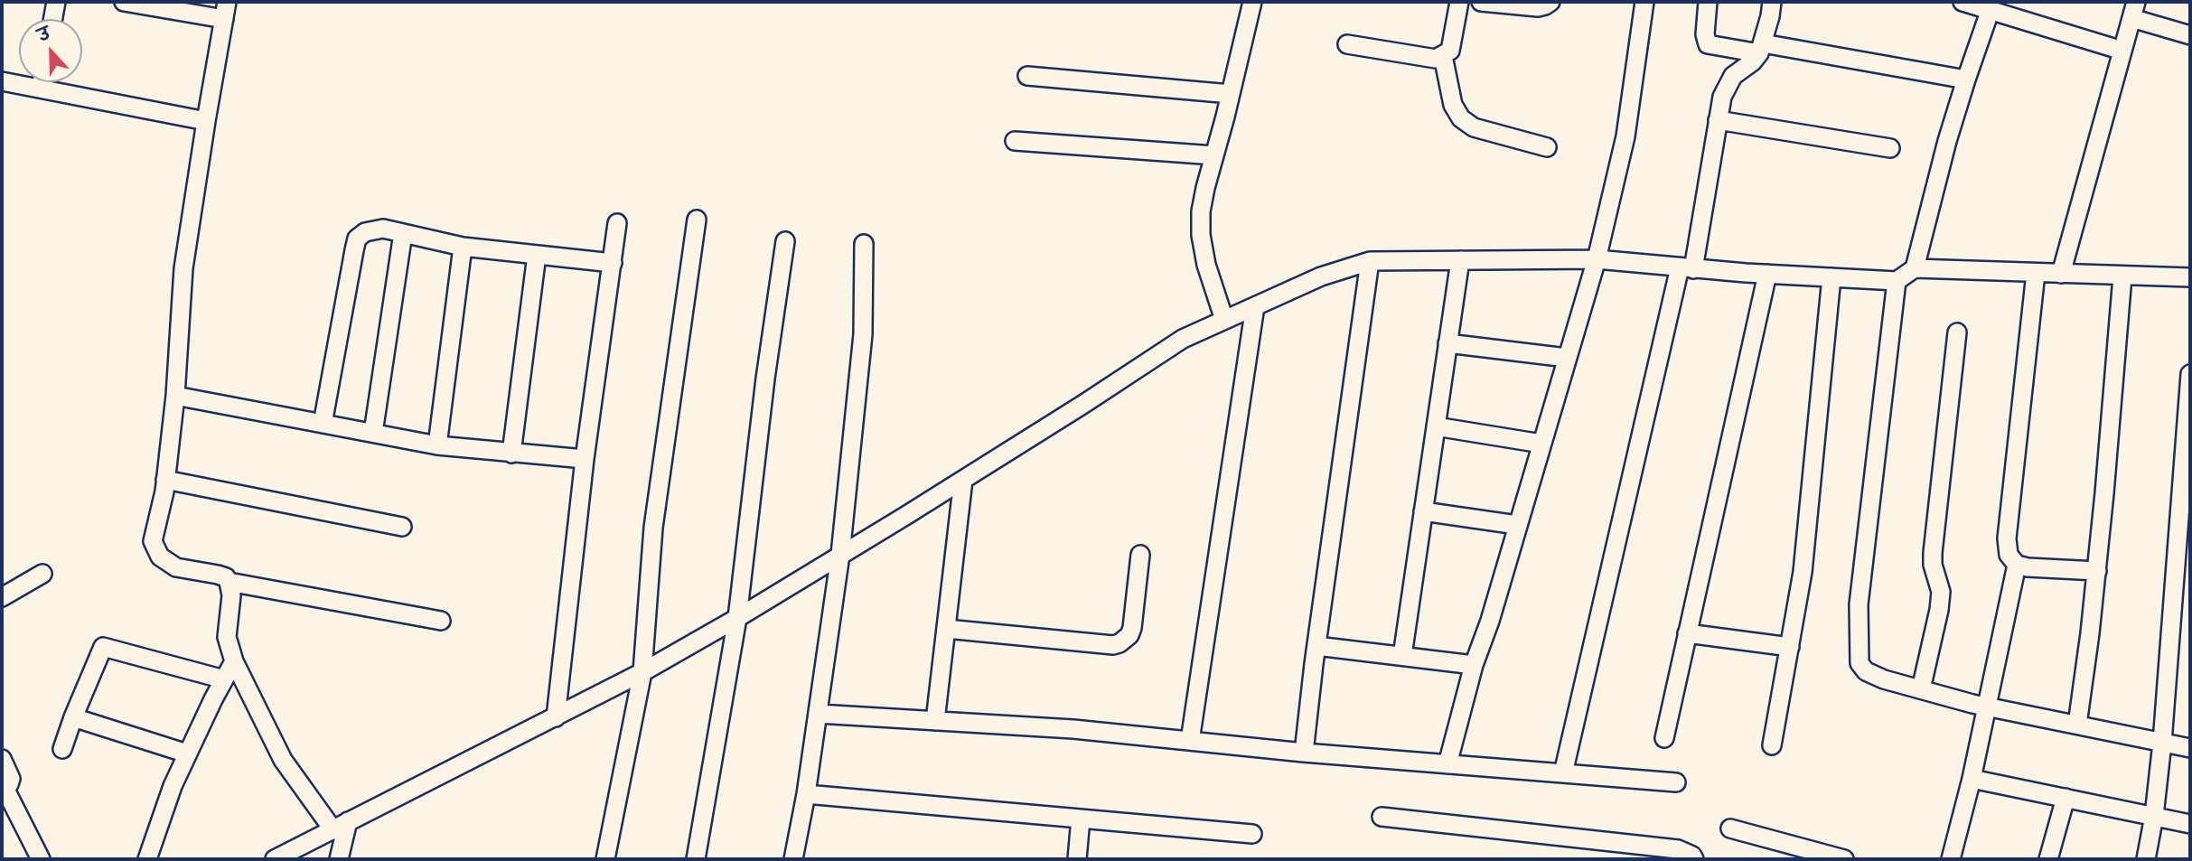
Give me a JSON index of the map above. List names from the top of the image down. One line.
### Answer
{"north":"top"}
